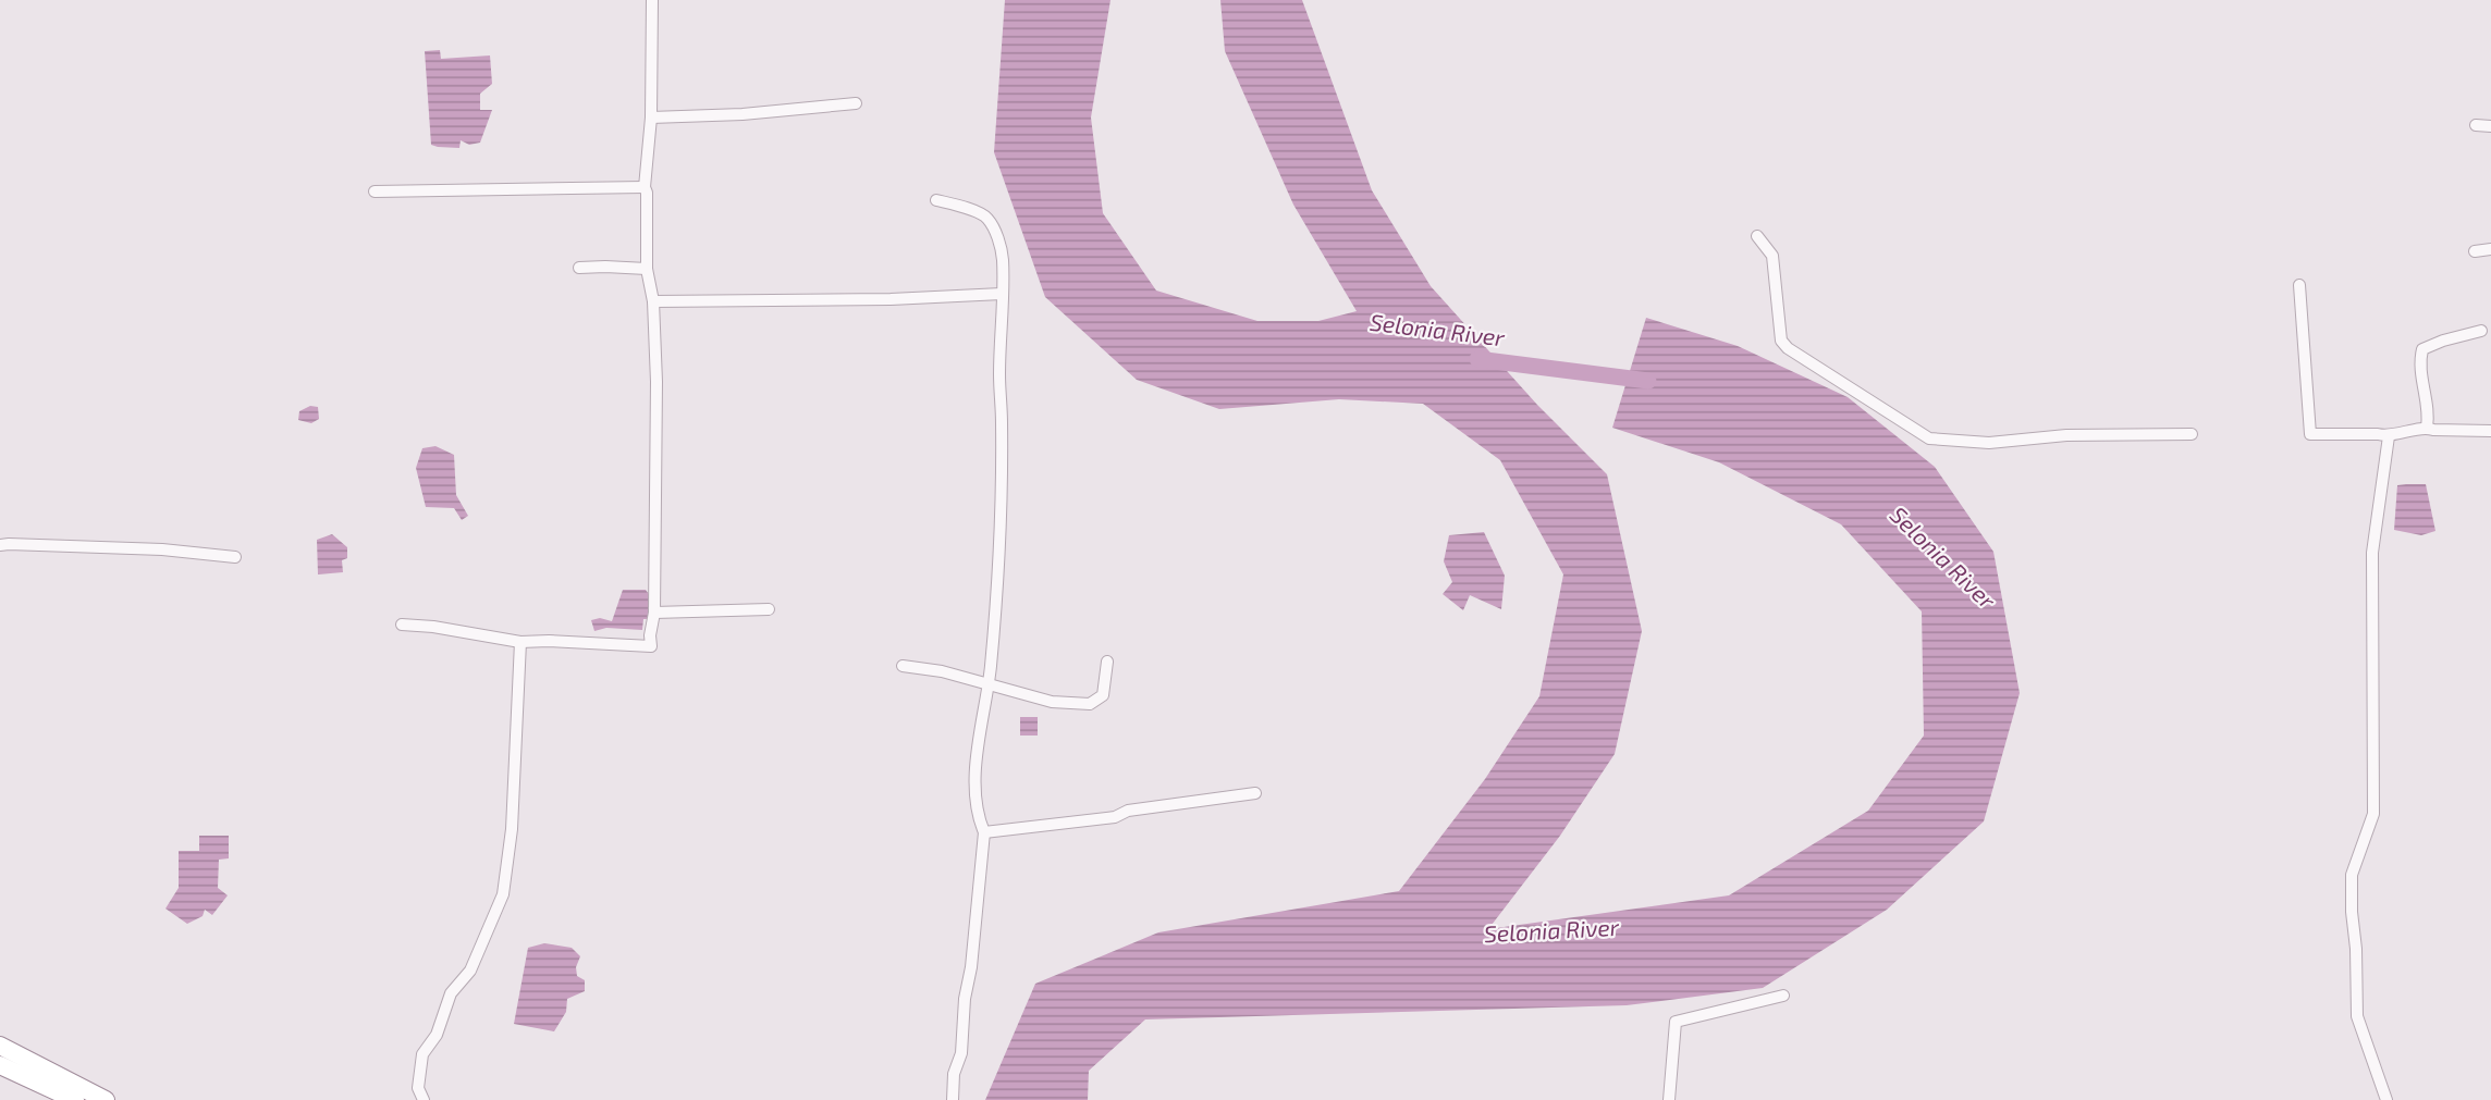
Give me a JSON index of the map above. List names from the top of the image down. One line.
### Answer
{"water":["Selonia River"]}
